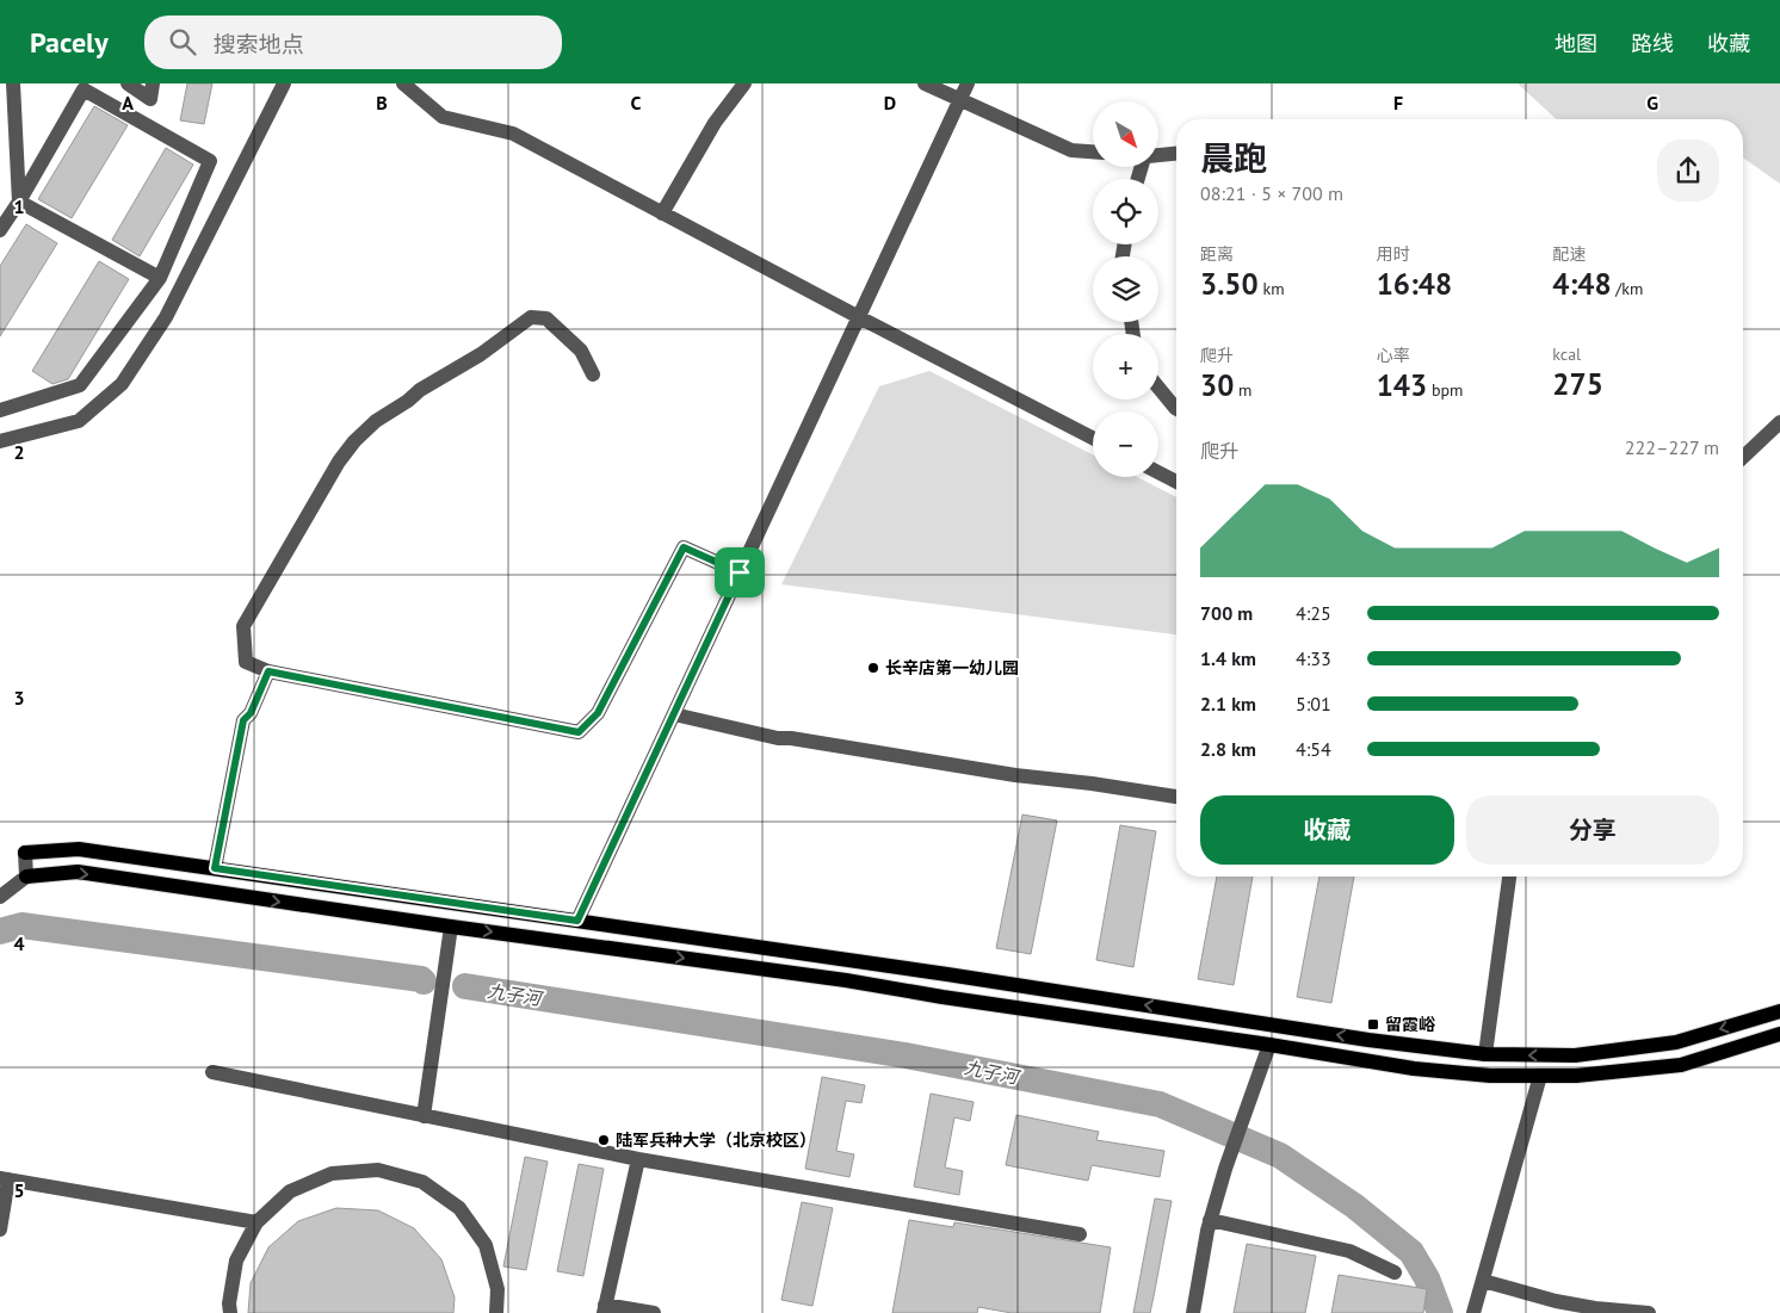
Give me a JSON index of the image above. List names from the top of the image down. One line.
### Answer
{"water":["九子河"],"places":{"other":["长辛店第一幼儿园","陆军兵种大学（北京校区）"],"transit":["留霞峪"]},"north":"bottom right","page":{"header":"Pacely","search":"搜索地点","nav":["地图","路线","收藏"],"map_buttons":["+","−"],"heading":["晨跑","08:21 · 5 × 700 m"],"stats":[["距离","3.50 km"],["用时","16:48"],["配速","4:48 /km"],["爬升","30 m"],["心率","143 bpm"],["kcal","275"]],"chart":["爬升","222–227 m"],"list":[{"name":"700 m","note":"4:25"},{"name":"1.4 km","note":"4:33"},{"name":"2.1 km","note":"5:01"},{"name":"2.8 km","note":"4:54"}],"buttons":["收藏","分享"]},"grid":{"columns":["A","B","C","D","F","G"],"rows":["1","2","3","4","5"]}}
